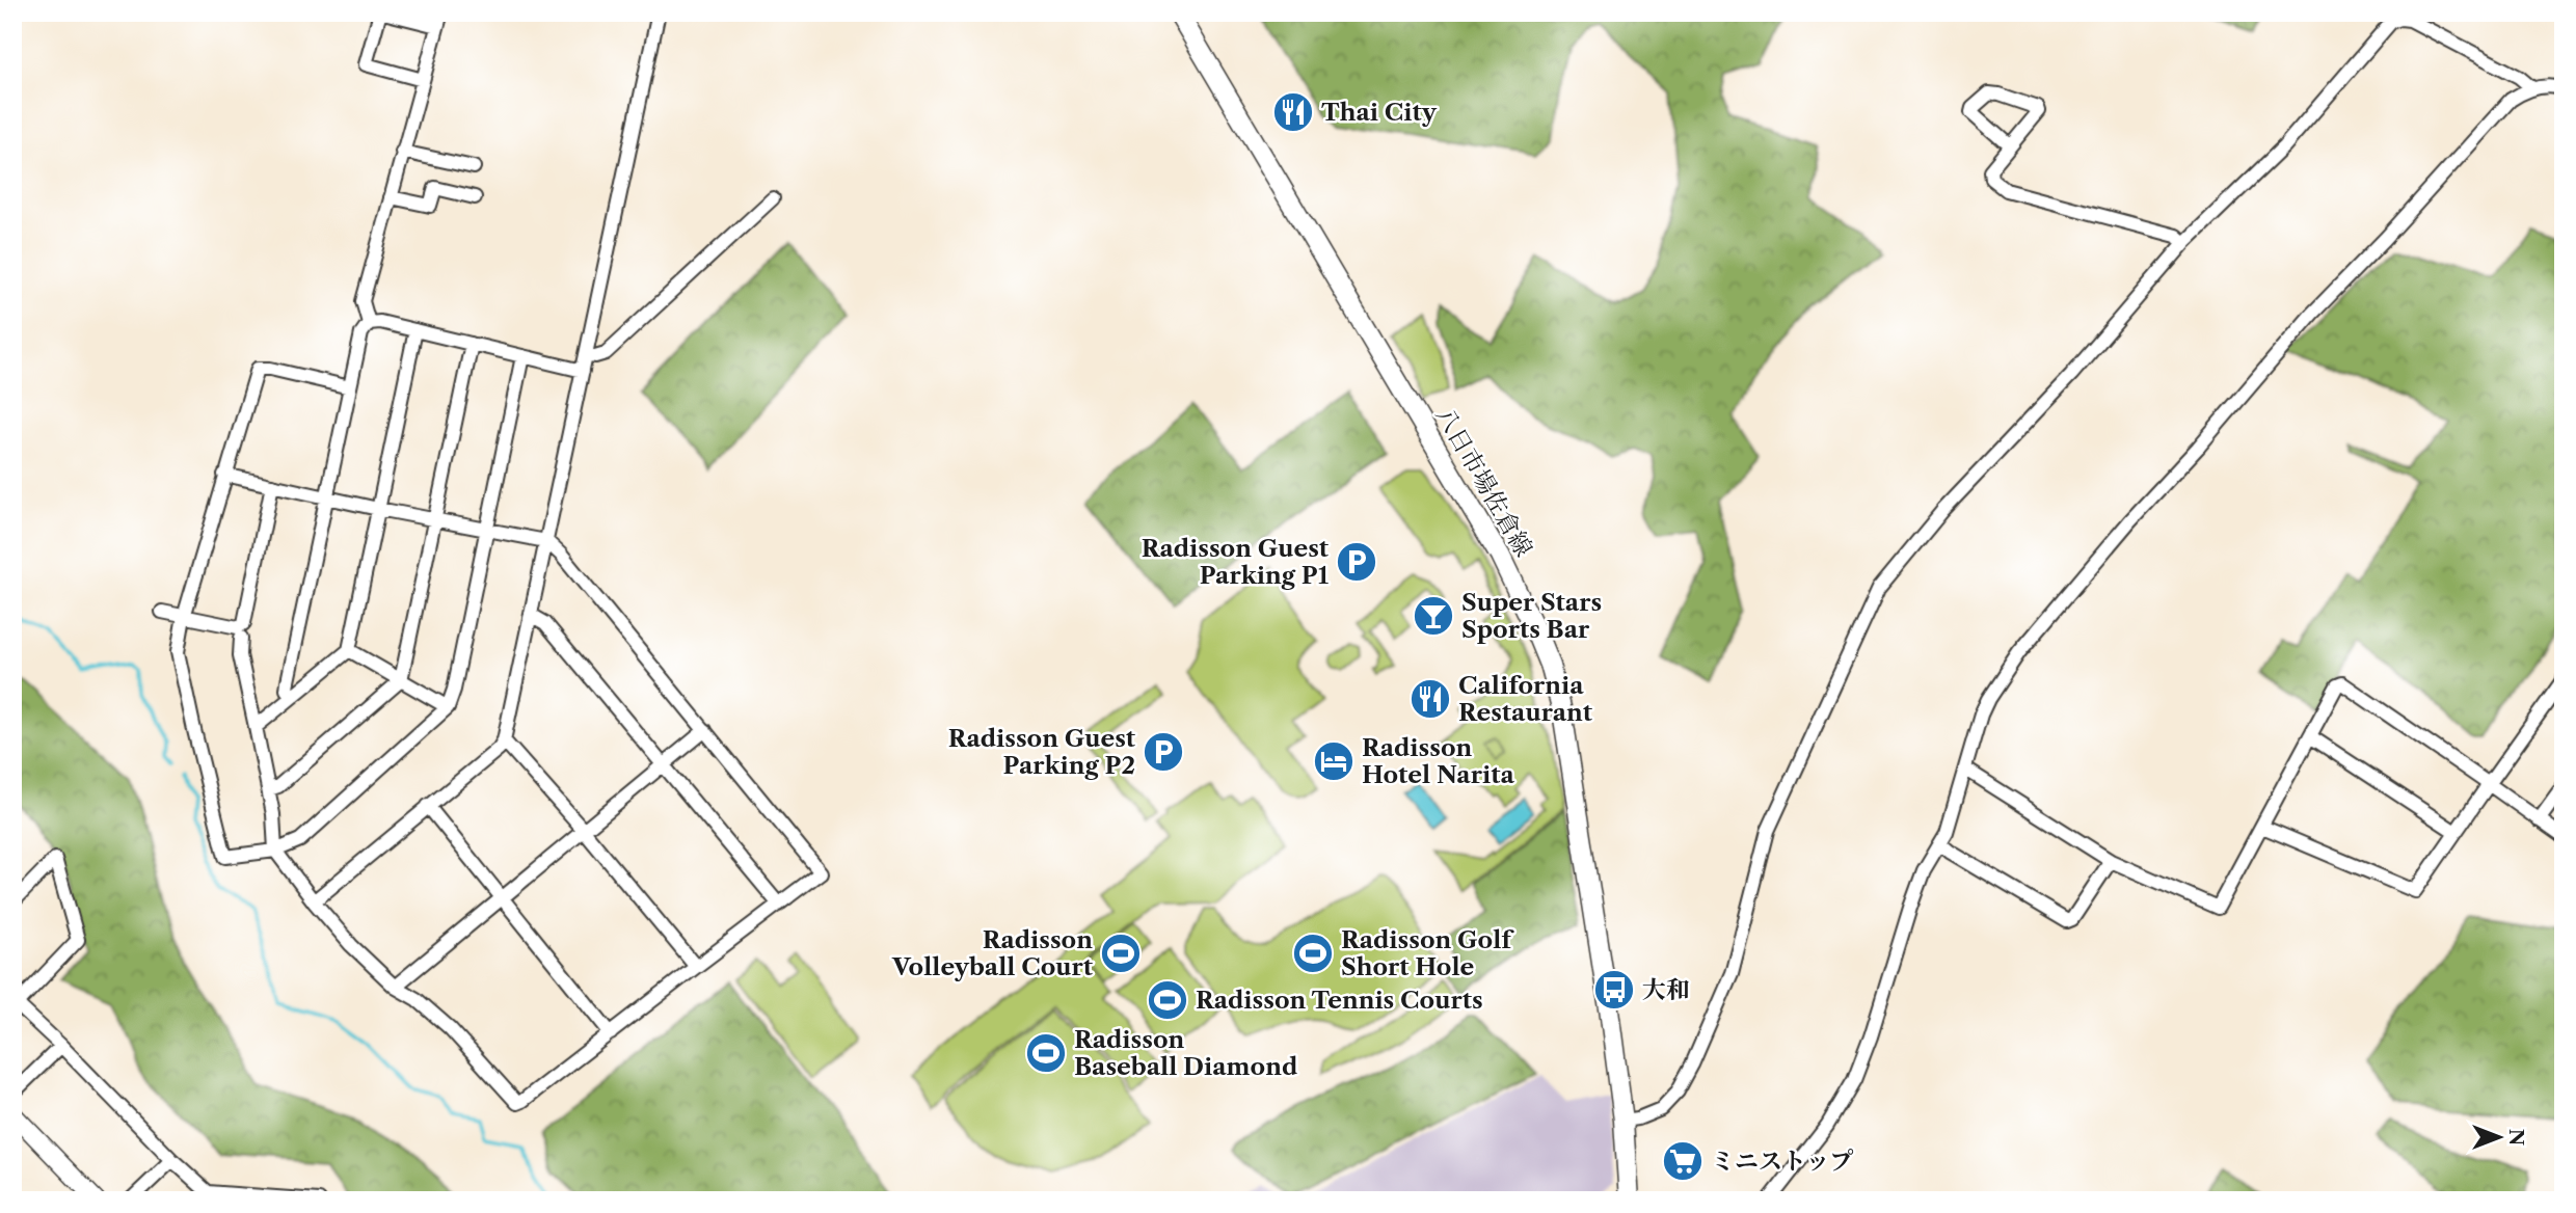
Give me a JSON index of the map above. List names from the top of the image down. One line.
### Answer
{"streets":{"main road":["八日市場佐倉線"]},"places":{"restaurant":["Thai City","California Restaurant"],"parking":["Radisson Guest Parking P1","Radisson Guest Parking P2"],"bar":["Super Stars Sports Bar"],"hotel":["Radisson Hotel Narita"],"sports":["Radisson Volleyball Court","Radisson Golf Short Hole","Radisson Tennis Courts","Radisson Baseball Diamond"],"bus stop":["大和"],"supermarket":["ミニストップ"]},"north":"right"}
